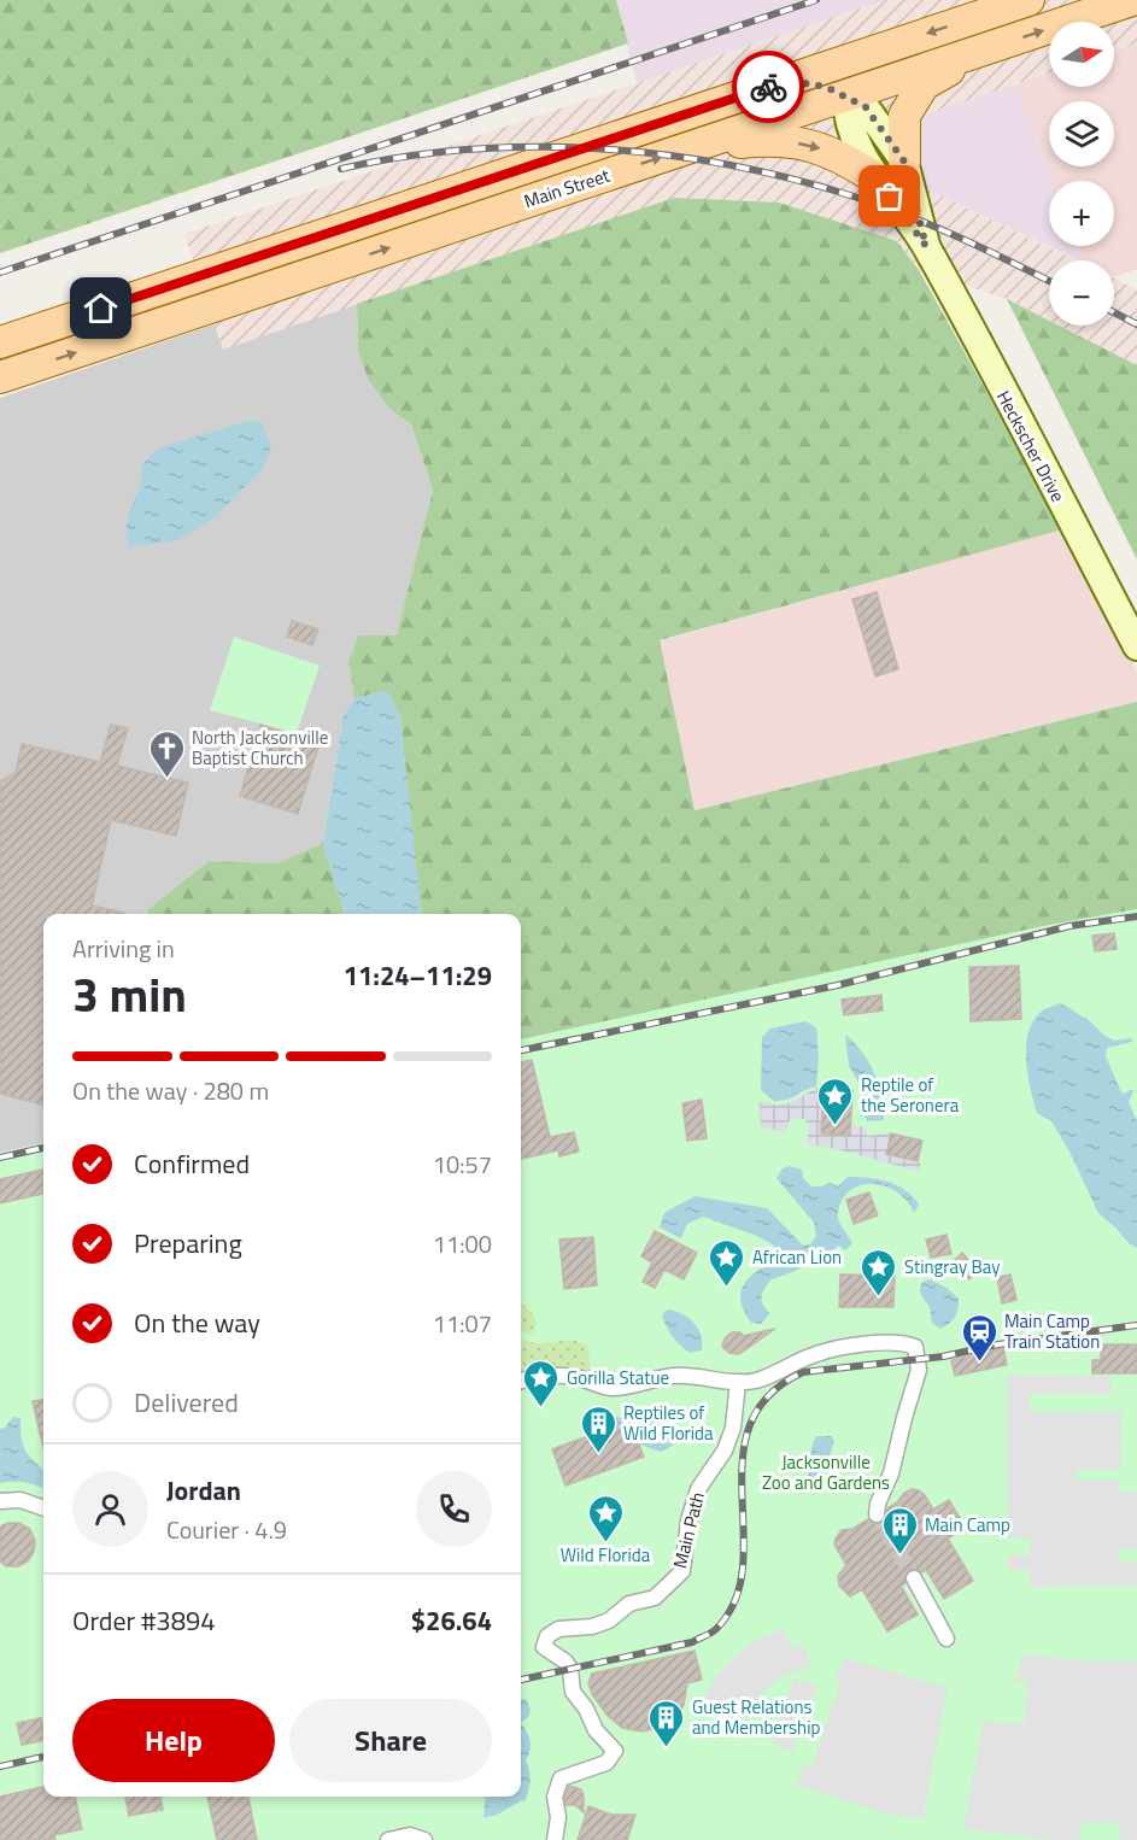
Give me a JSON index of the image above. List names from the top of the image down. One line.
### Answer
{"streets":{"main road":["Main Street","Heckscher Drive"],"street":["Main Path"]},"crossings":[["Main Street","Heckscher Drive"]],"parks":["Jacksonville Zoo and Gardens"],"places":{"church":["North Jacksonville Baptist Church"],"place":["Reptile of the Seronera","African Lion","Stingray Bay","Gorilla Statue","Wild Florida"],"station":["Main Camp Train Station"],"building":["Reptiles of Wild Florida","Main Camp","Guest Relations and Membership"]},"north":"right","page":{"map_buttons":["+","−"],"heading":["3 min","Arriving in","11:24–11:29"],"panel":["Jordan","Courier · 4.9","Order #3894","$26.64"],"bar":"On the way · 280 m","list":[["Confirmed","10:57"],["Preparing","11:00"],["On the way","11:07"],"Delivered"],"buttons":["Help","Share"]}}
